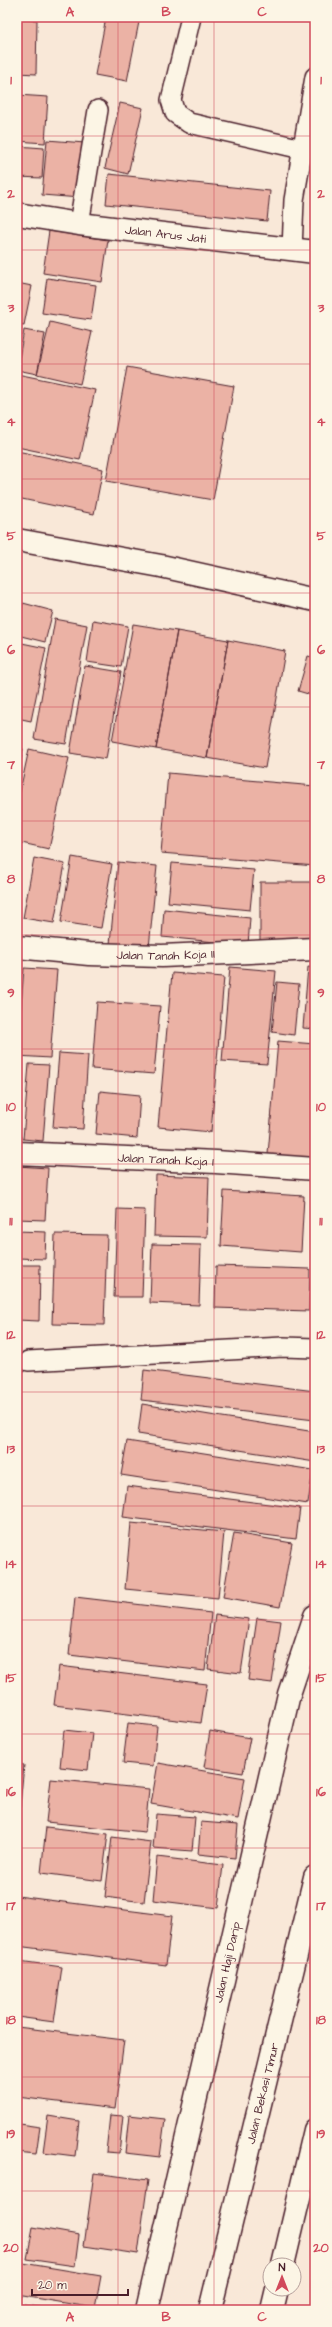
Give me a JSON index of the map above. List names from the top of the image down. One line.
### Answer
{"streets":{"main road":["Jalan Arus Jati","Jalan Tanah Koja II","Jalan Tanah Koja I","Jalan Haji Darip","Jalan Bekasi Timur"]},"scale_bar":"20 m","north":"top","grid":{"columns":["A","B","C"],"rows":["1","2","3","4","5","6","7","8","9","10","11","12","13","14","15","16","17","18","19","20"]}}
